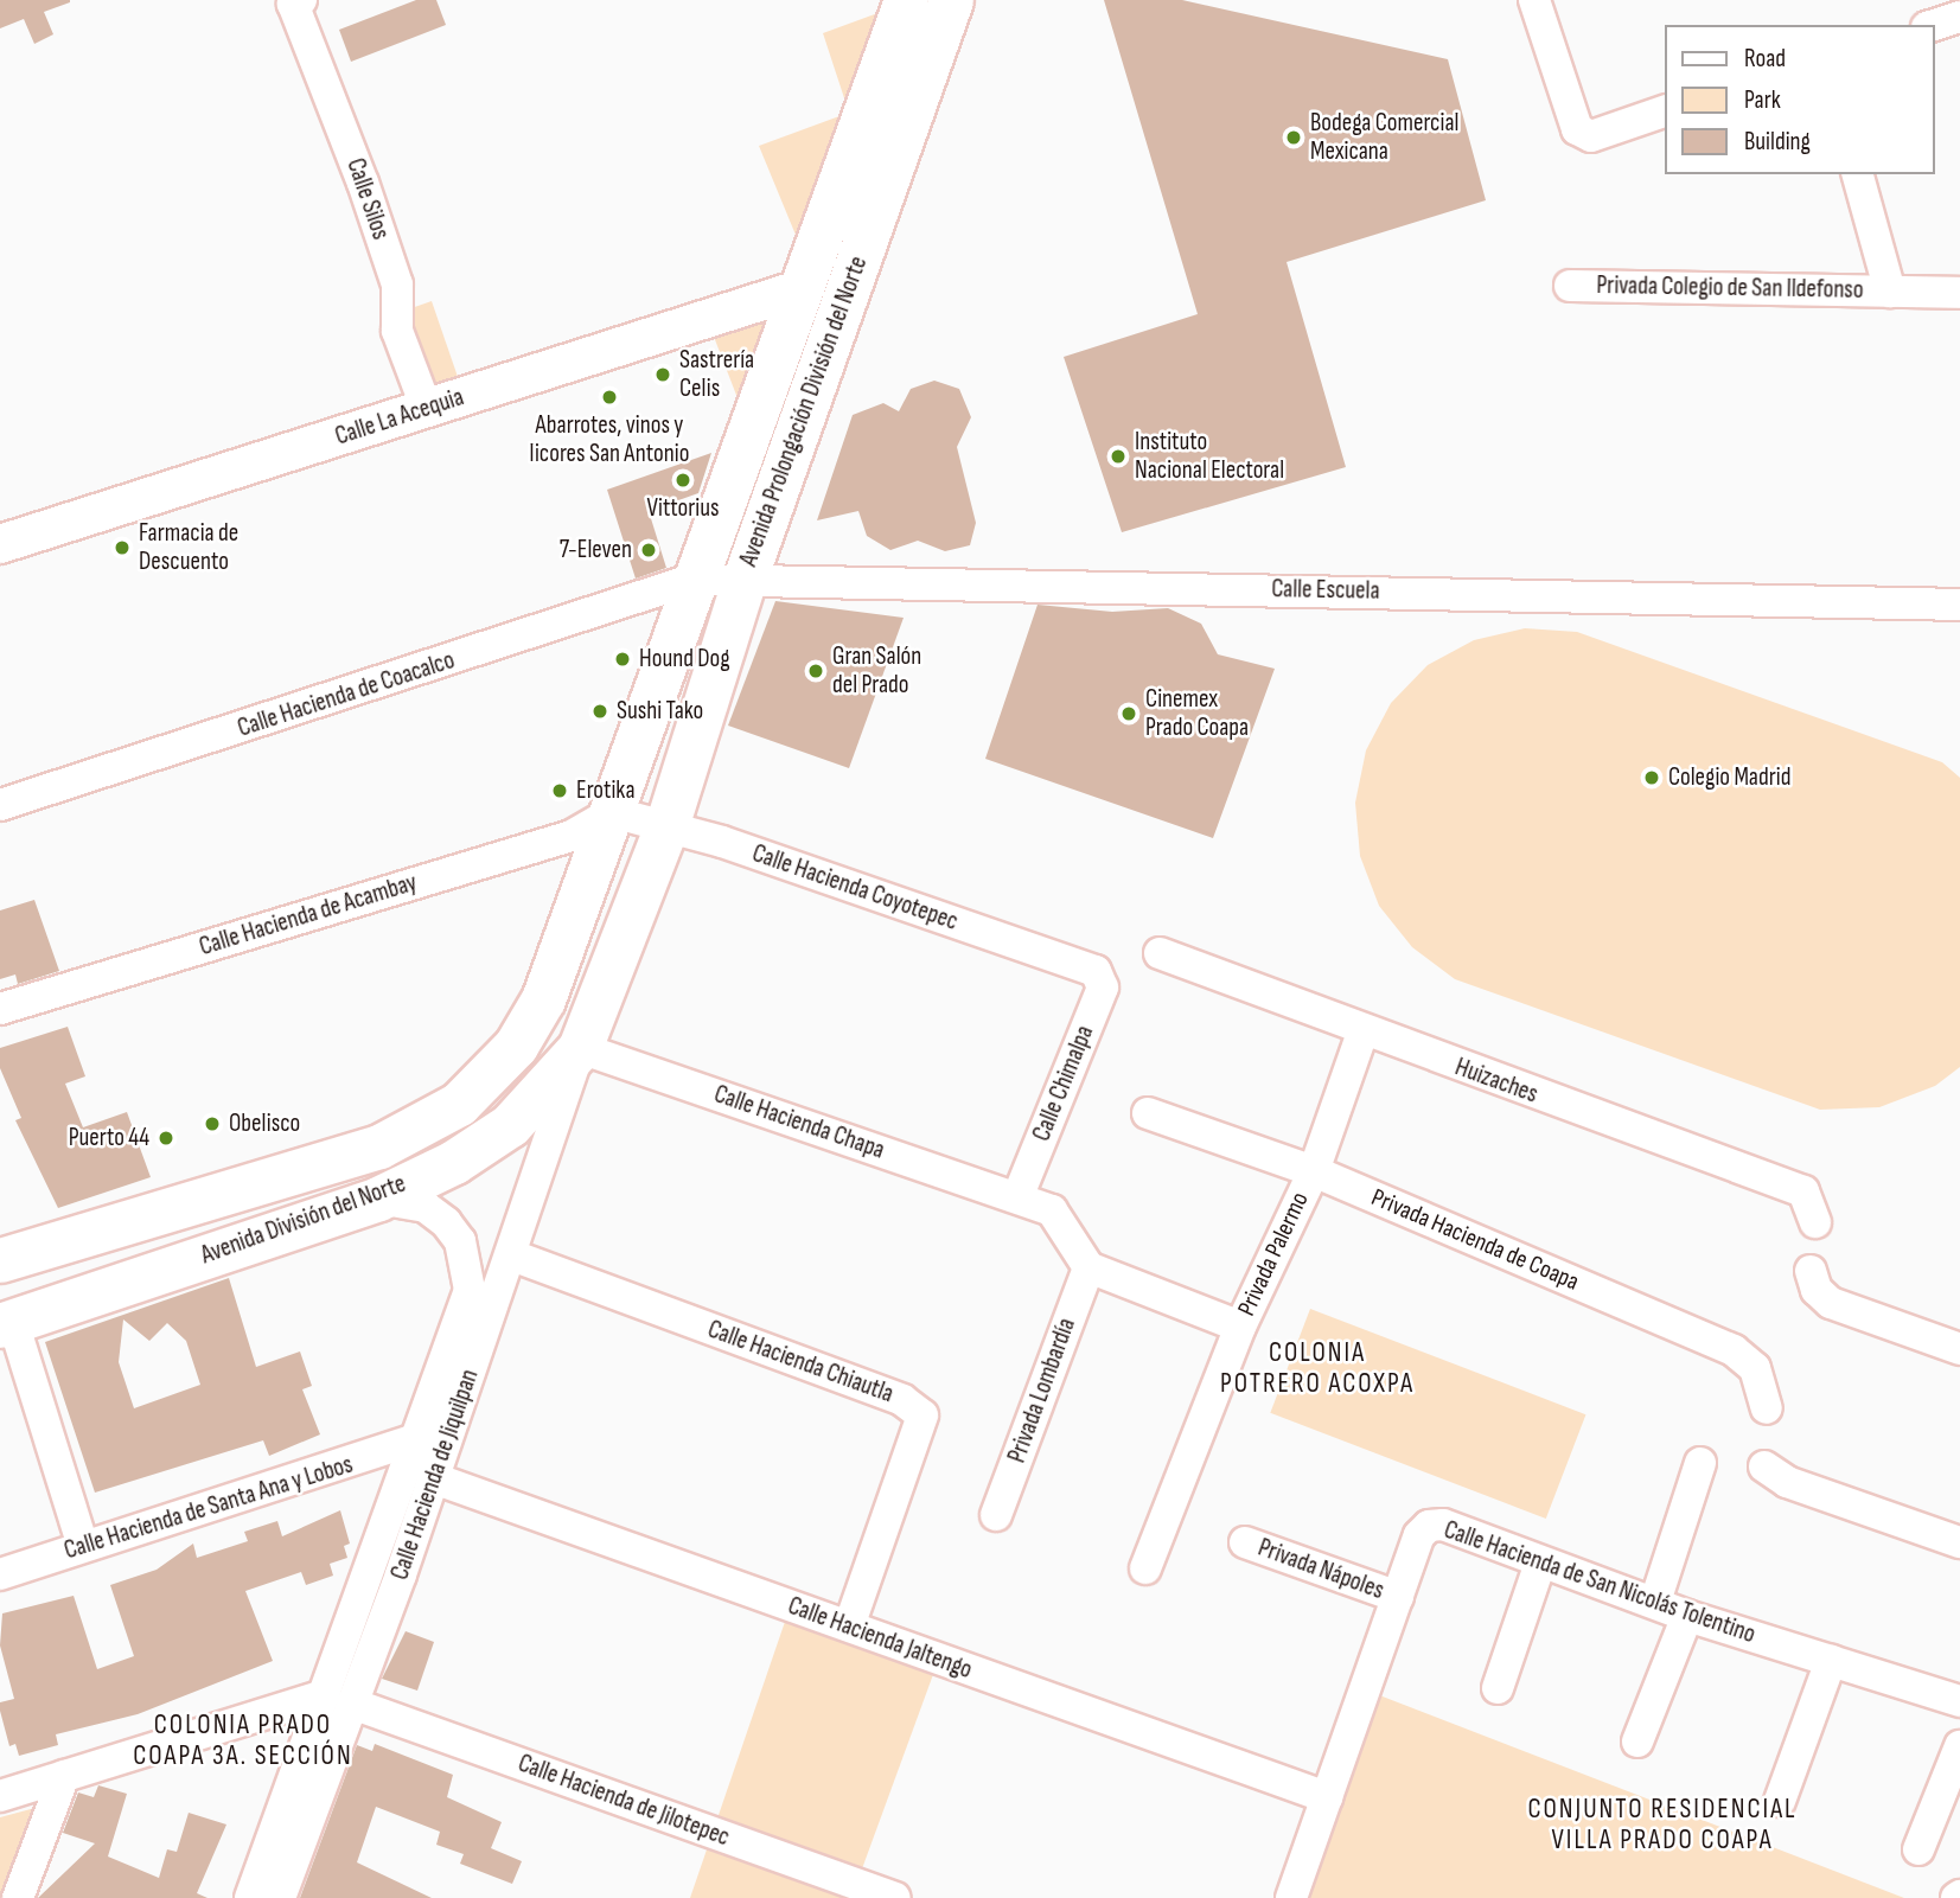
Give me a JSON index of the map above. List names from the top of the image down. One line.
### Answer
{"streets":{"main road":["Avenida Prolongación División del Norte","Avenida División del Norte"],"street":["Calle Silos","Privada Colegio de San Ildefonso","Calle La Acequia","Calle Escuela","Calle Hacienda de Coacalco","Calle Hacienda Coyotepec","Calle Hacienda de Acambay","Huizaches","Calle Chimalpa","Calle Hacienda Chapa","Privada Hacienda de Coapa","Privada Palermo","Calle Hacienda Chiautla","Privada Lombardía","Calle Hacienda de Jiquilpan","Calle Hacienda de Santa Ana y Lobos","Privada Nápoles","Calle Hacienda de San Nicolás Tolentino","Calle Hacienda Jaltengo","Calle Hacienda de Jilotepec"]},"crossings":[["Calle Silos","Calle La Acequia"],["Avenida Prolongación División del Norte","Calle La Acequia"],["Avenida Prolongación División del Norte","Calle Escuela"],["Avenida Prolongación División del Norte","Calle Hacienda de Coacalco"],["Avenida Prolongación División del Norte","Calle Hacienda Coyotepec"],["Avenida Prolongación División del Norte","Calle Hacienda de Acambay"],["Avenida Prolongación División del Norte","Avenida División del Norte"],["Calle Escuela","Calle Hacienda de Coacalco"],["Calle Hacienda Coyotepec","Calle Hacienda de Acambay"],["Calle Hacienda Coyotepec","Calle Chimalpa"],["Calle Hacienda Coyotepec","Avenida División del Norte"],["Calle Hacienda de Acambay","Avenida División del Norte"],["Huizaches","Privada Palermo"],["Calle Chimalpa","Calle Hacienda Chapa"],["Calle Hacienda Chapa","Avenida División del Norte"],["Calle Hacienda Chapa","Privada Lombardía"],["Calle Hacienda Chapa","Calle Hacienda de Jiquilpan"],["Avenida División del Norte","Calle Hacienda de Jiquilpan"],["Privada Hacienda de Coapa","Privada Palermo"],["Calle Hacienda Chiautla","Calle Hacienda de Jiquilpan"],["Calle Hacienda Chiautla","Calle Hacienda Jaltengo"],["Calle Hacienda de Jiquilpan","Calle Hacienda de Santa Ana y Lobos"],["Calle Hacienda de Jiquilpan","Calle Hacienda Jaltengo"],["Calle Hacienda de Jiquilpan","Calle Hacienda de Jilotepec"],["Privada Nápoles","Calle Hacienda de San Nicolás Tolentino"],["Calle Hacienda de San Nicolás Tolentino","Calle Hacienda Jaltengo"]],"districts":["COLONIA POTRERO ACOXPA","COLONIA PRADO COAPA 3A. SECCIÓN","CONJUNTO RESIDENCIAL VILLA PRADO COAPA"],"places":["Bodega Comercial Mexicana","Sastrería Celis","Abarrotes, vinos y licores San Antonio","Instituto Nacional Electoral","Vittorius","Farmacia de Descuento","7-Eleven","Hound Dog","Gran Salón del Prado","Sushi Tako","Cinemex Prado Coapa","Colegio Madrid","Erotika","Obelisco","Puerto 44"],"legend":["Road","Park","Building"]}
